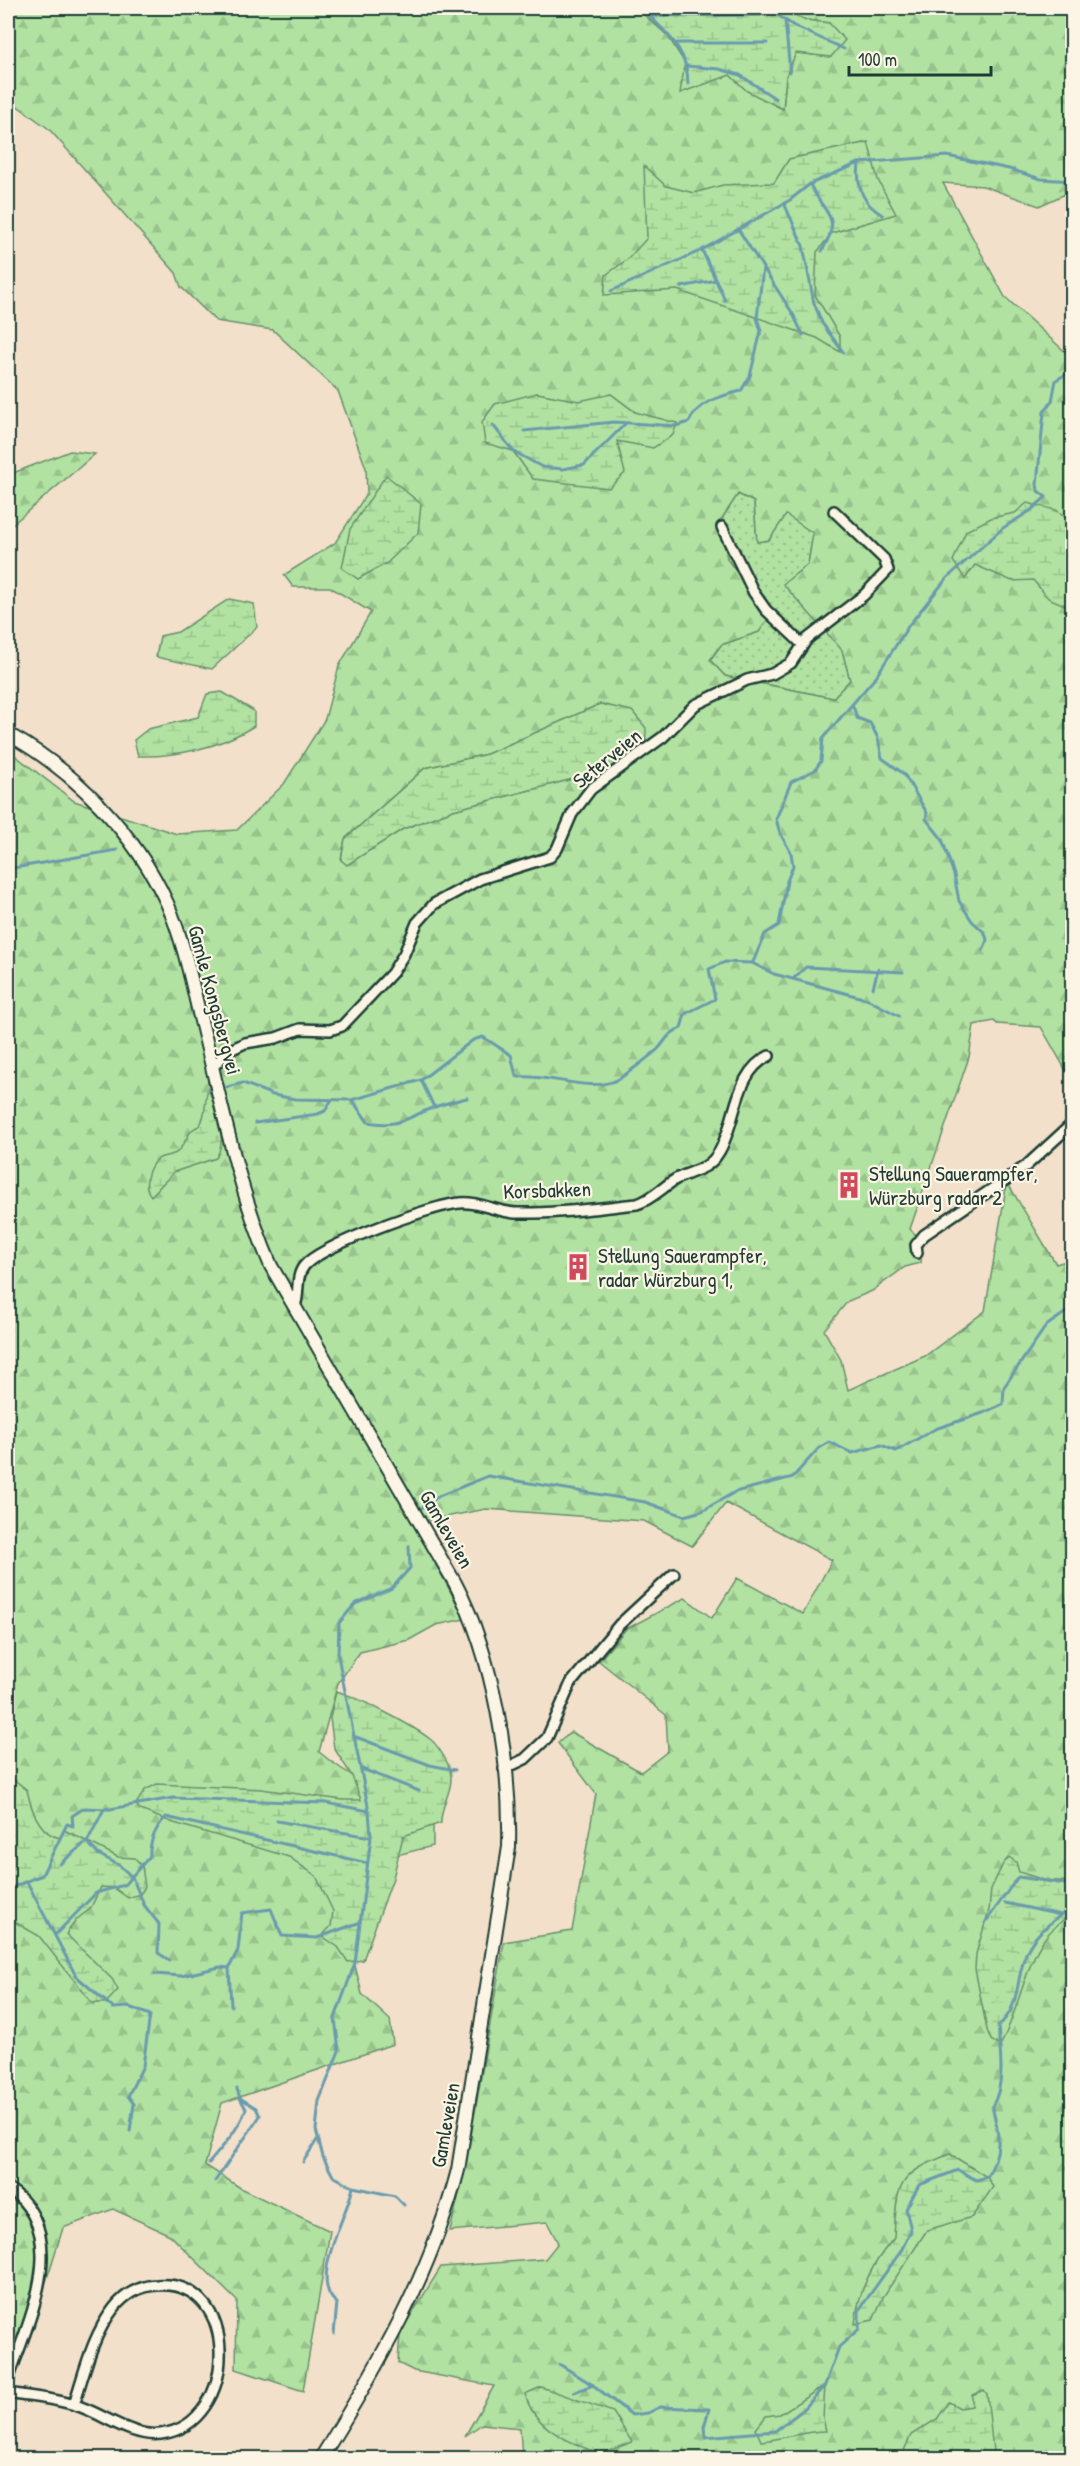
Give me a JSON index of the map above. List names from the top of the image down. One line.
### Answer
{"streets":{"main road":["Gamle Kongsbergvei","Gamleveien"],"street":["Seterveien","Korsbakken"]},"crossings":[["Seterveien","Gamle Kongsbergvei"],["Gamle Kongsbergvei","Korsbakken"],["Gamle Kongsbergvei","Gamleveien"]],"places":{"building":["Stellung Sauerampfer, Würzburg radar 2","Stellung Sauerampfer, radar Würzburg 1,"]},"scale_bar":"100 m"}
